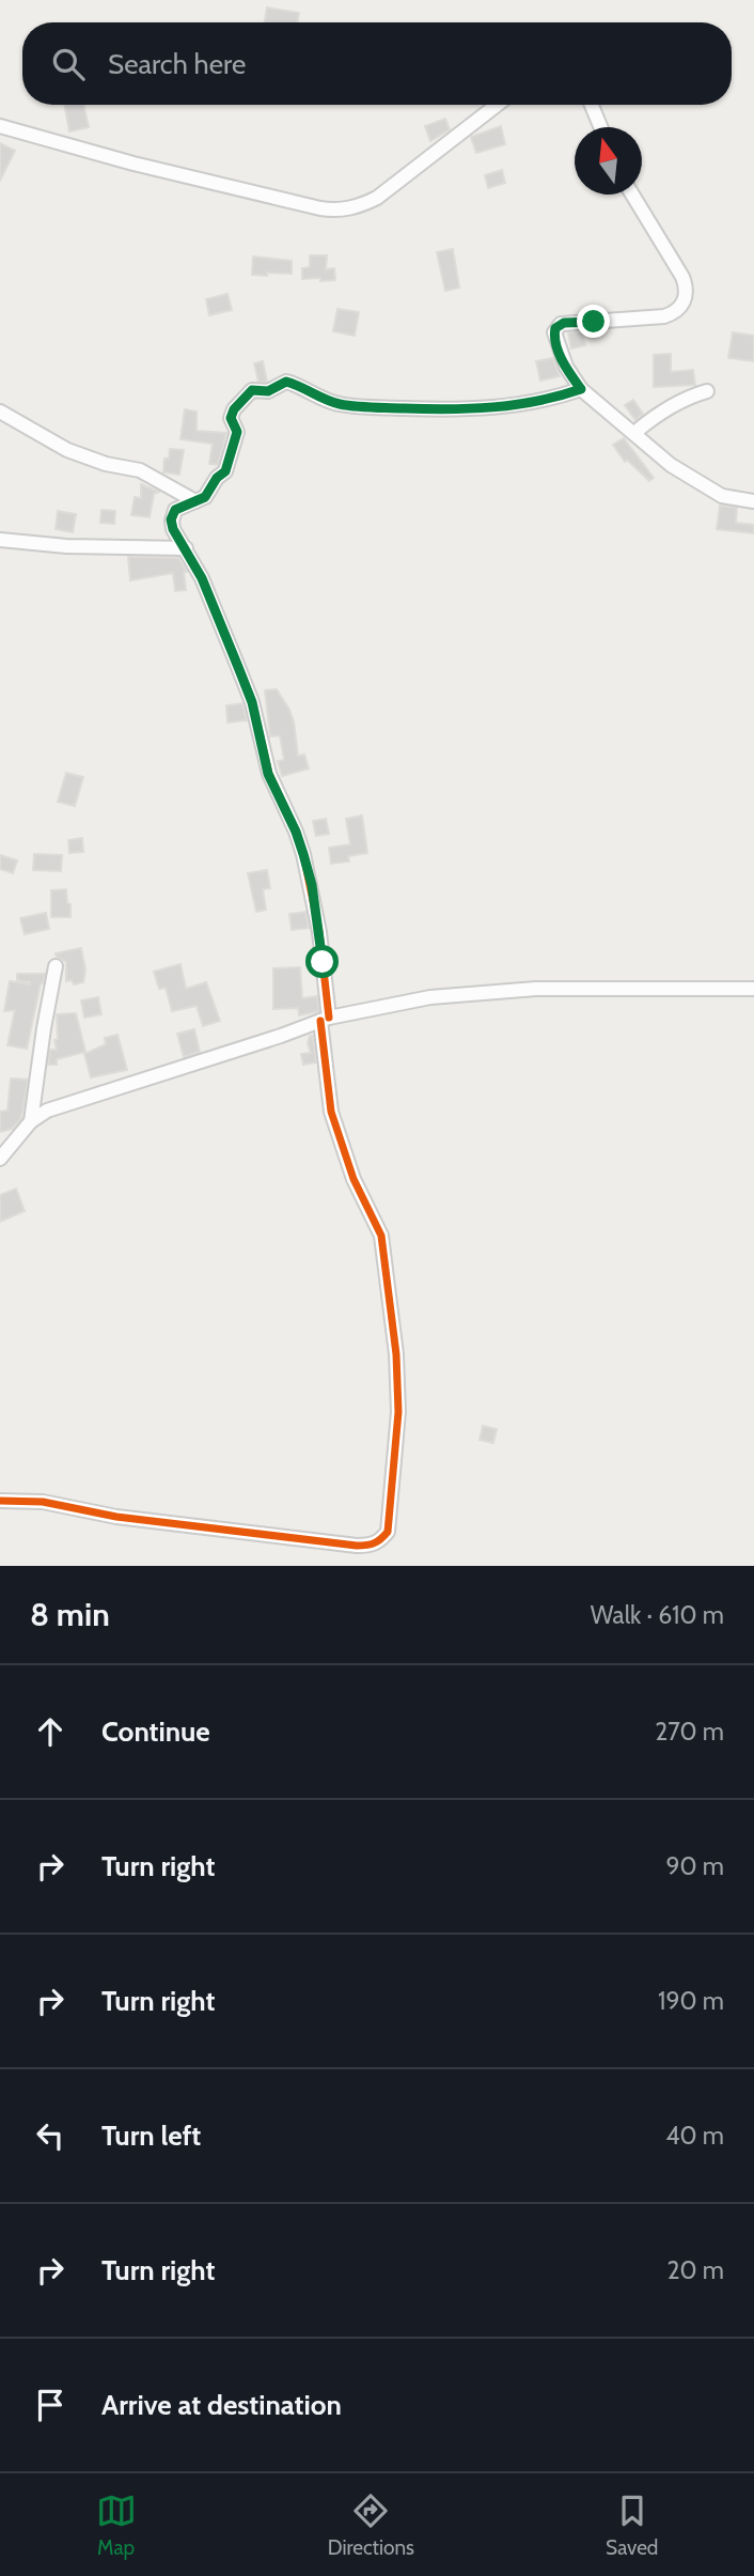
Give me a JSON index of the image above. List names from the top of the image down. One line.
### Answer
{"north":"top","page":{"search":"Search here","heading":["8 min","Walk · 610 m"],"list":[["Continue","270 m"],["Turn right","90 m"],["Turn right","190 m"],["Turn left","40 m"],["Turn right","20 m"],"Arrive at destination"],"nav":["Map","Directions","Saved"]}}
